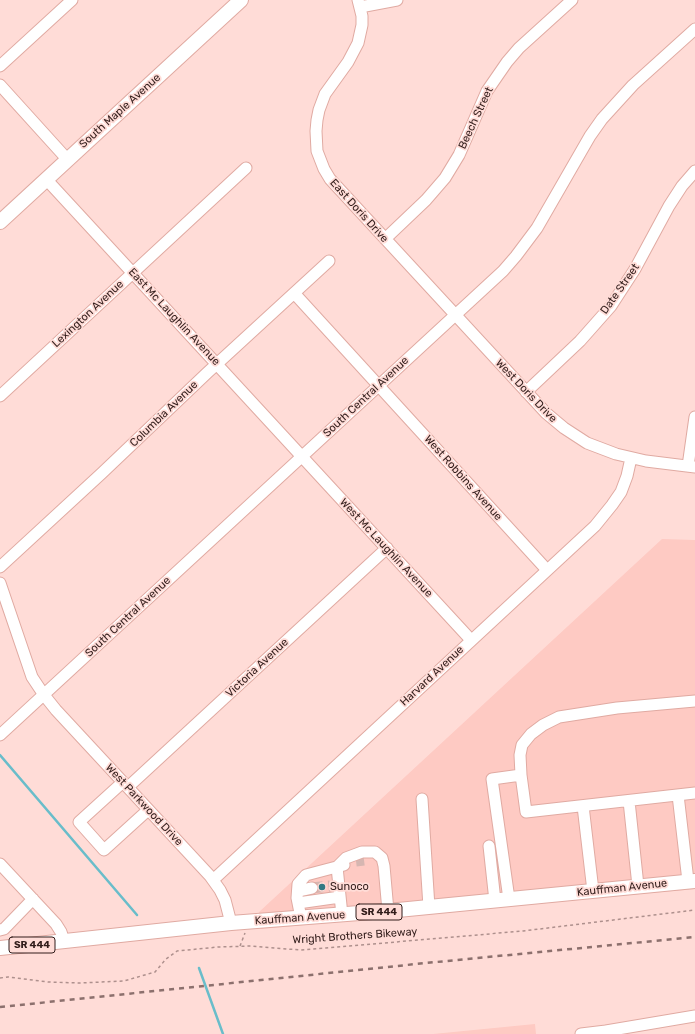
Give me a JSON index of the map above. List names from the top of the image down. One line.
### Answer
{"streets":{"main road":["South Maple Avenue","Kauffman Avenue","SR 444"],"street":["Beech Street","East Doris Drive","Date Street","Lexington Avenue","East Mc Laughlin Avenue","West Doris Drive","South Central Avenue","Columbia Avenue","West Robbins Avenue","West Mc Laughlin Avenue","Victoria Avenue","Harvard Avenue","West Parkwood Drive"],"path":["Wright Brothers Bikeway"]},"crossings":[["South Maple Avenue","East Mc Laughlin Avenue"],["Beech Street","East Doris Drive"],["East Doris Drive","West Doris Drive"],["East Doris Drive","South Central Avenue"],["Date Street","West Doris Drive"],["Lexington Avenue","East Mc Laughlin Avenue"],["East Mc Laughlin Avenue","South Central Avenue"],["East Mc Laughlin Avenue","Columbia Avenue"],["East Mc Laughlin Avenue","West Mc Laughlin Avenue"],["West Doris Drive","South Central Avenue"],["West Doris Drive","Harvard Avenue"],["South Central Avenue","West Robbins Avenue"],["South Central Avenue","West Mc Laughlin Avenue"],["South Central Avenue","West Parkwood Drive"],["Columbia Avenue","West Robbins Avenue"],["West Robbins Avenue","Harvard Avenue"],["West Mc Laughlin Avenue","Victoria Avenue"],["West Mc Laughlin Avenue","Harvard Avenue"],["Victoria Avenue","West Parkwood Drive"],["Harvard Avenue","West Parkwood Drive"],["West Parkwood Drive","Kauffman Avenue"]],"places":["Sunoco"]}
